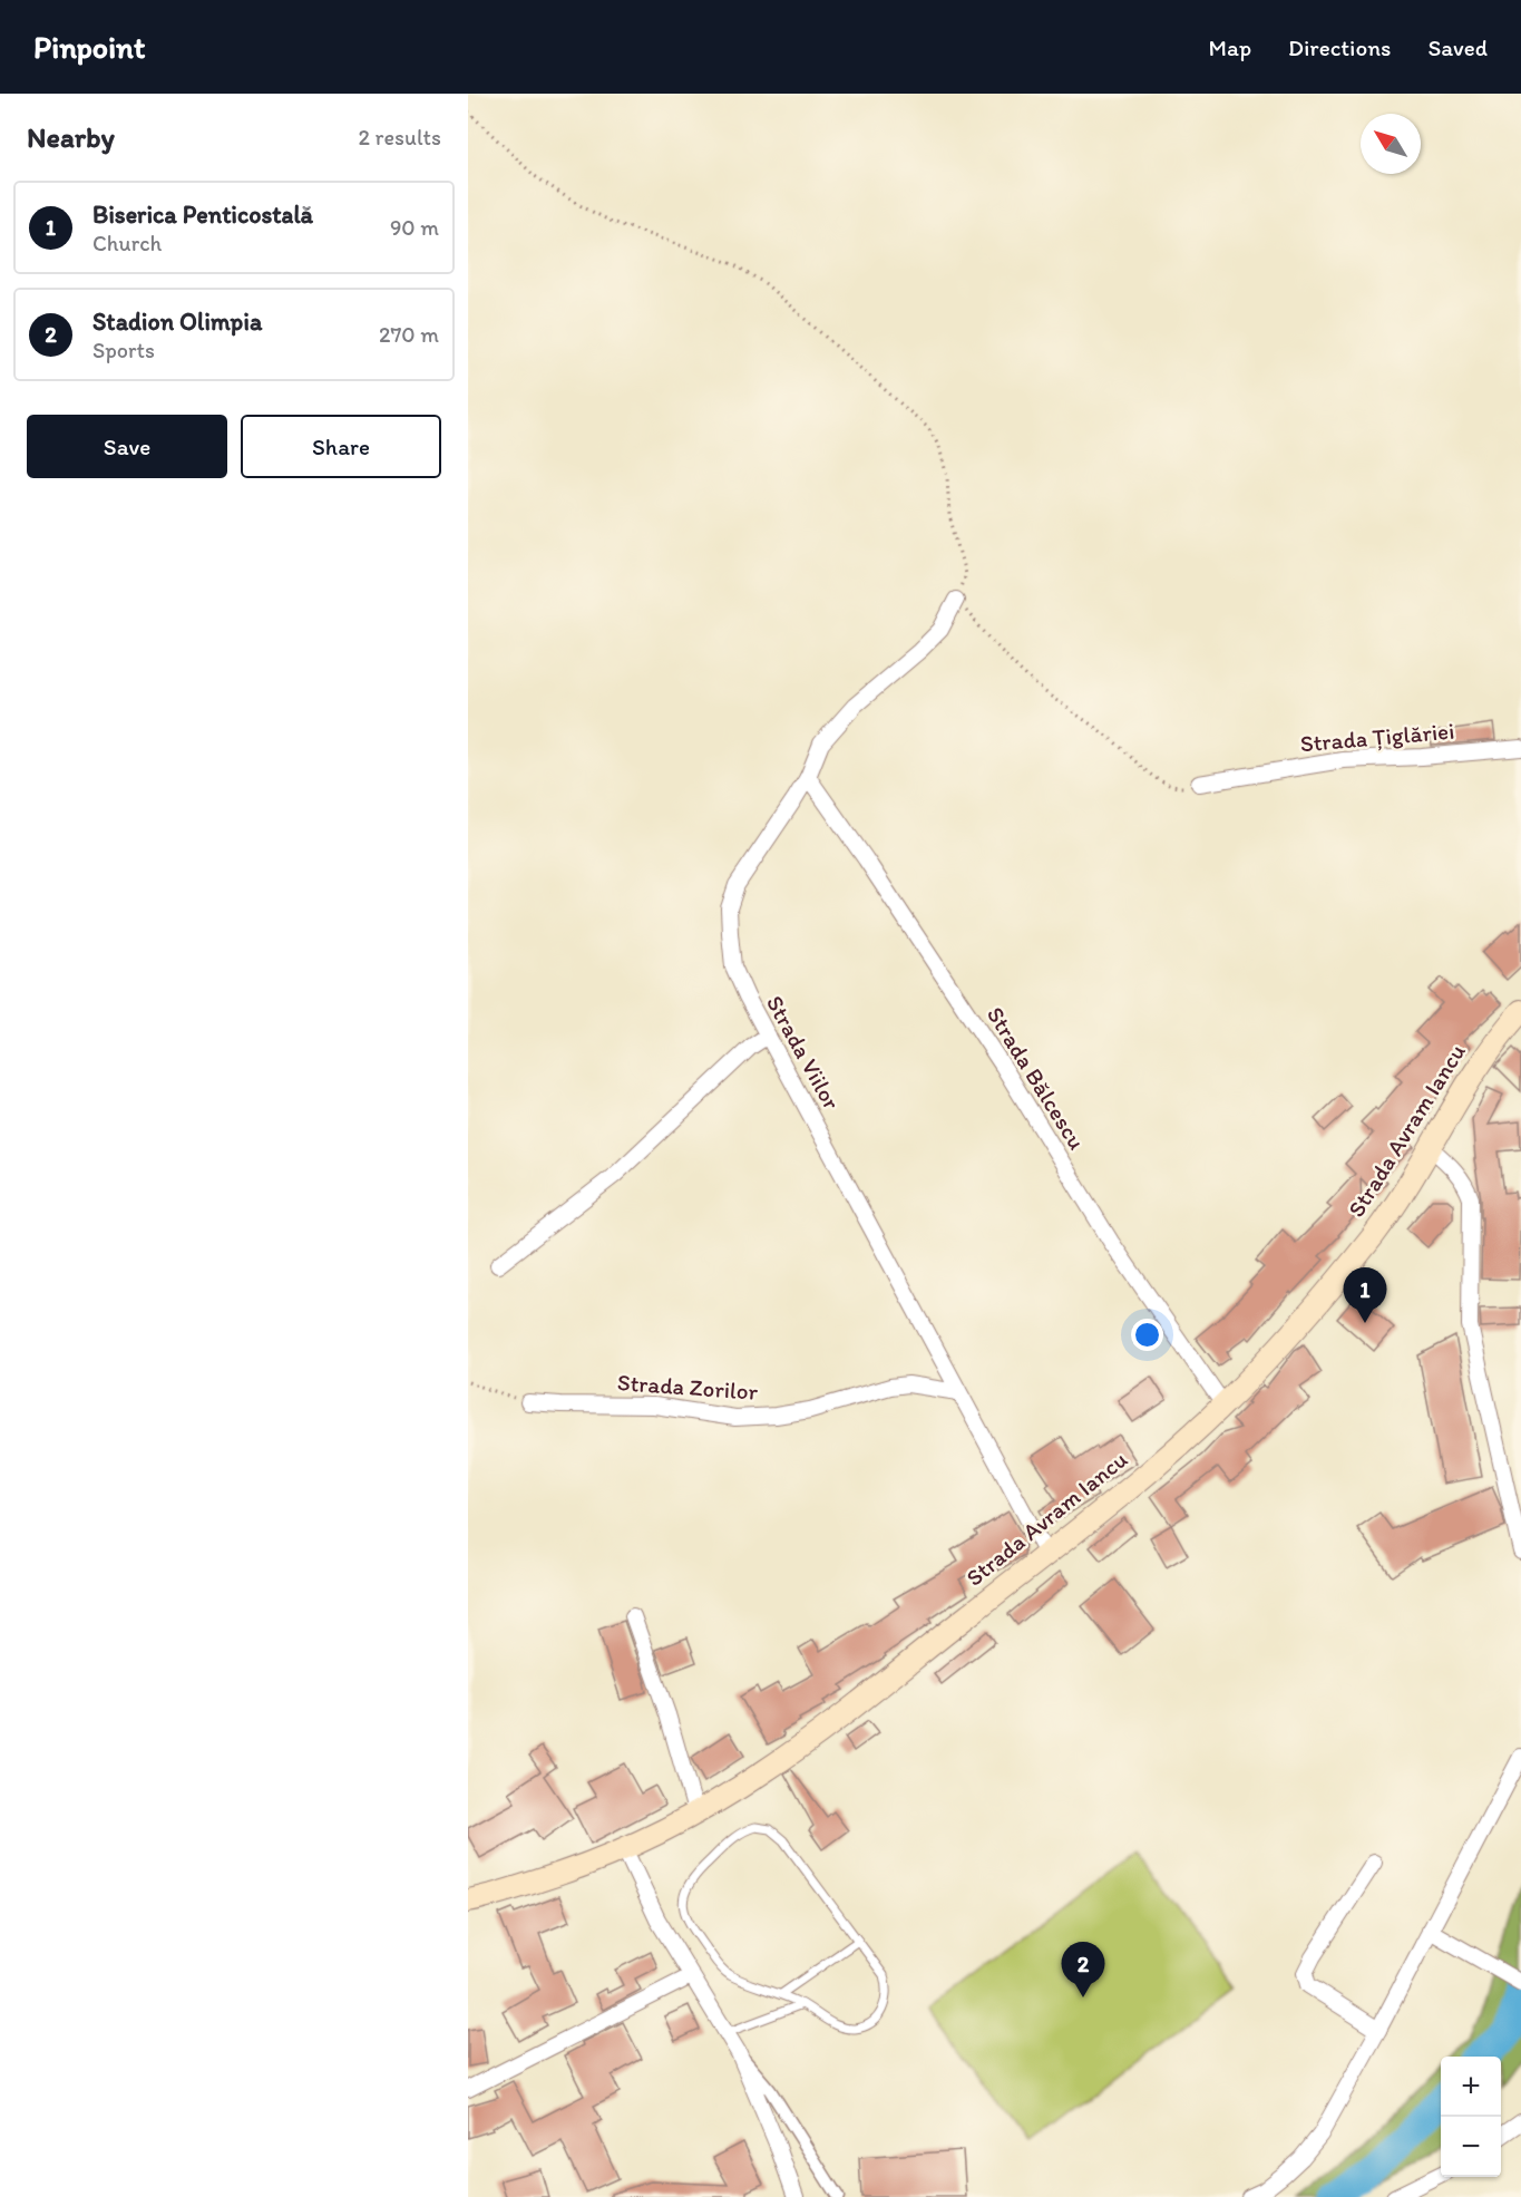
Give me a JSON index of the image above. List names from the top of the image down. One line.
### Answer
{"streets":{"main road":["Strada Avram Iancu"],"street":["Strada Țiglăriei","Strada Viilor","Strada Bălcescu","Strada Zorilor"]},"crossings":[["Strada Viilor","Strada Bălcescu"],["Strada Viilor","Strada Avram Iancu"],["Strada Viilor","Strada Zorilor"],["Strada Bălcescu","Strada Avram Iancu"]],"north":"top left","page":{"header":"Pinpoint","nav":["Map","Directions","Saved"],"heading":["Nearby","2 results"],"list":[{"mark":"1","name":"Biserica Penticostală","note":"Church","value":"90 m"},{"mark":"2","name":"Stadion Olimpia","note":"Sports","value":"270 m"}],"buttons":["Save","Share"],"pins":["1","2"],"map_buttons":["+","−"]}}
